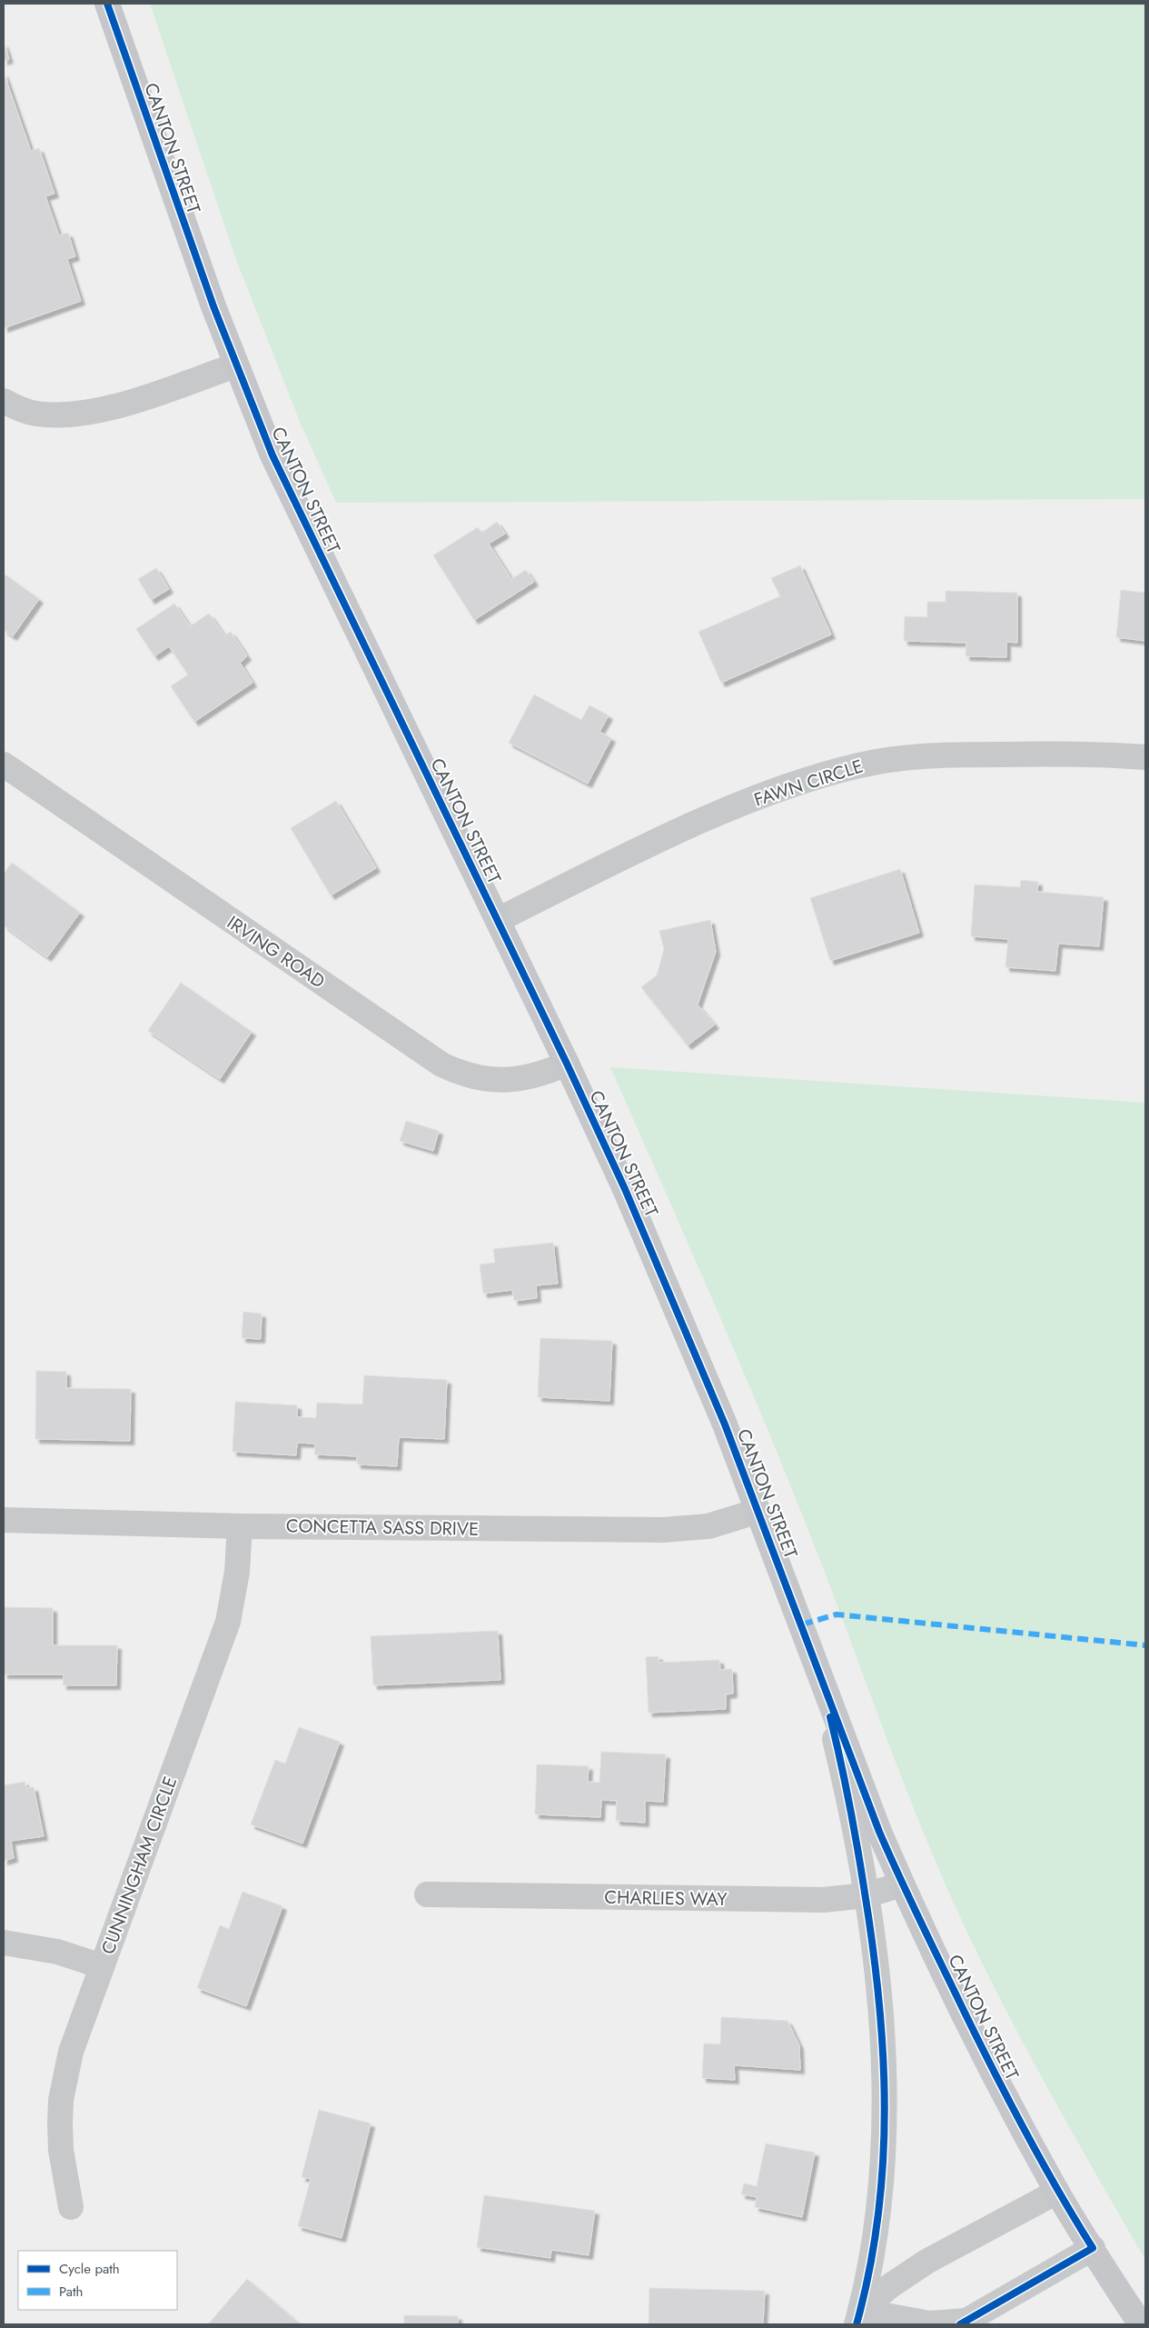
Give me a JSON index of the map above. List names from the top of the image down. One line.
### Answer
{"streets":{"main road":["CANTON STREET"],"street":["FAWN CIRCLE","IRVING ROAD","CONCETTA SASS DRIVE","CUNNINGHAM CIRCLE","CHARLIES WAY"]},"crossings":[["CANTON STREET","FAWN CIRCLE"],["CANTON STREET","IRVING ROAD"],["CANTON STREET","CONCETTA SASS DRIVE"],["CANTON STREET","CHARLIES WAY"],["CONCETTA SASS DRIVE","CUNNINGHAM CIRCLE"]],"legend":["Cycle path","Path"]}
